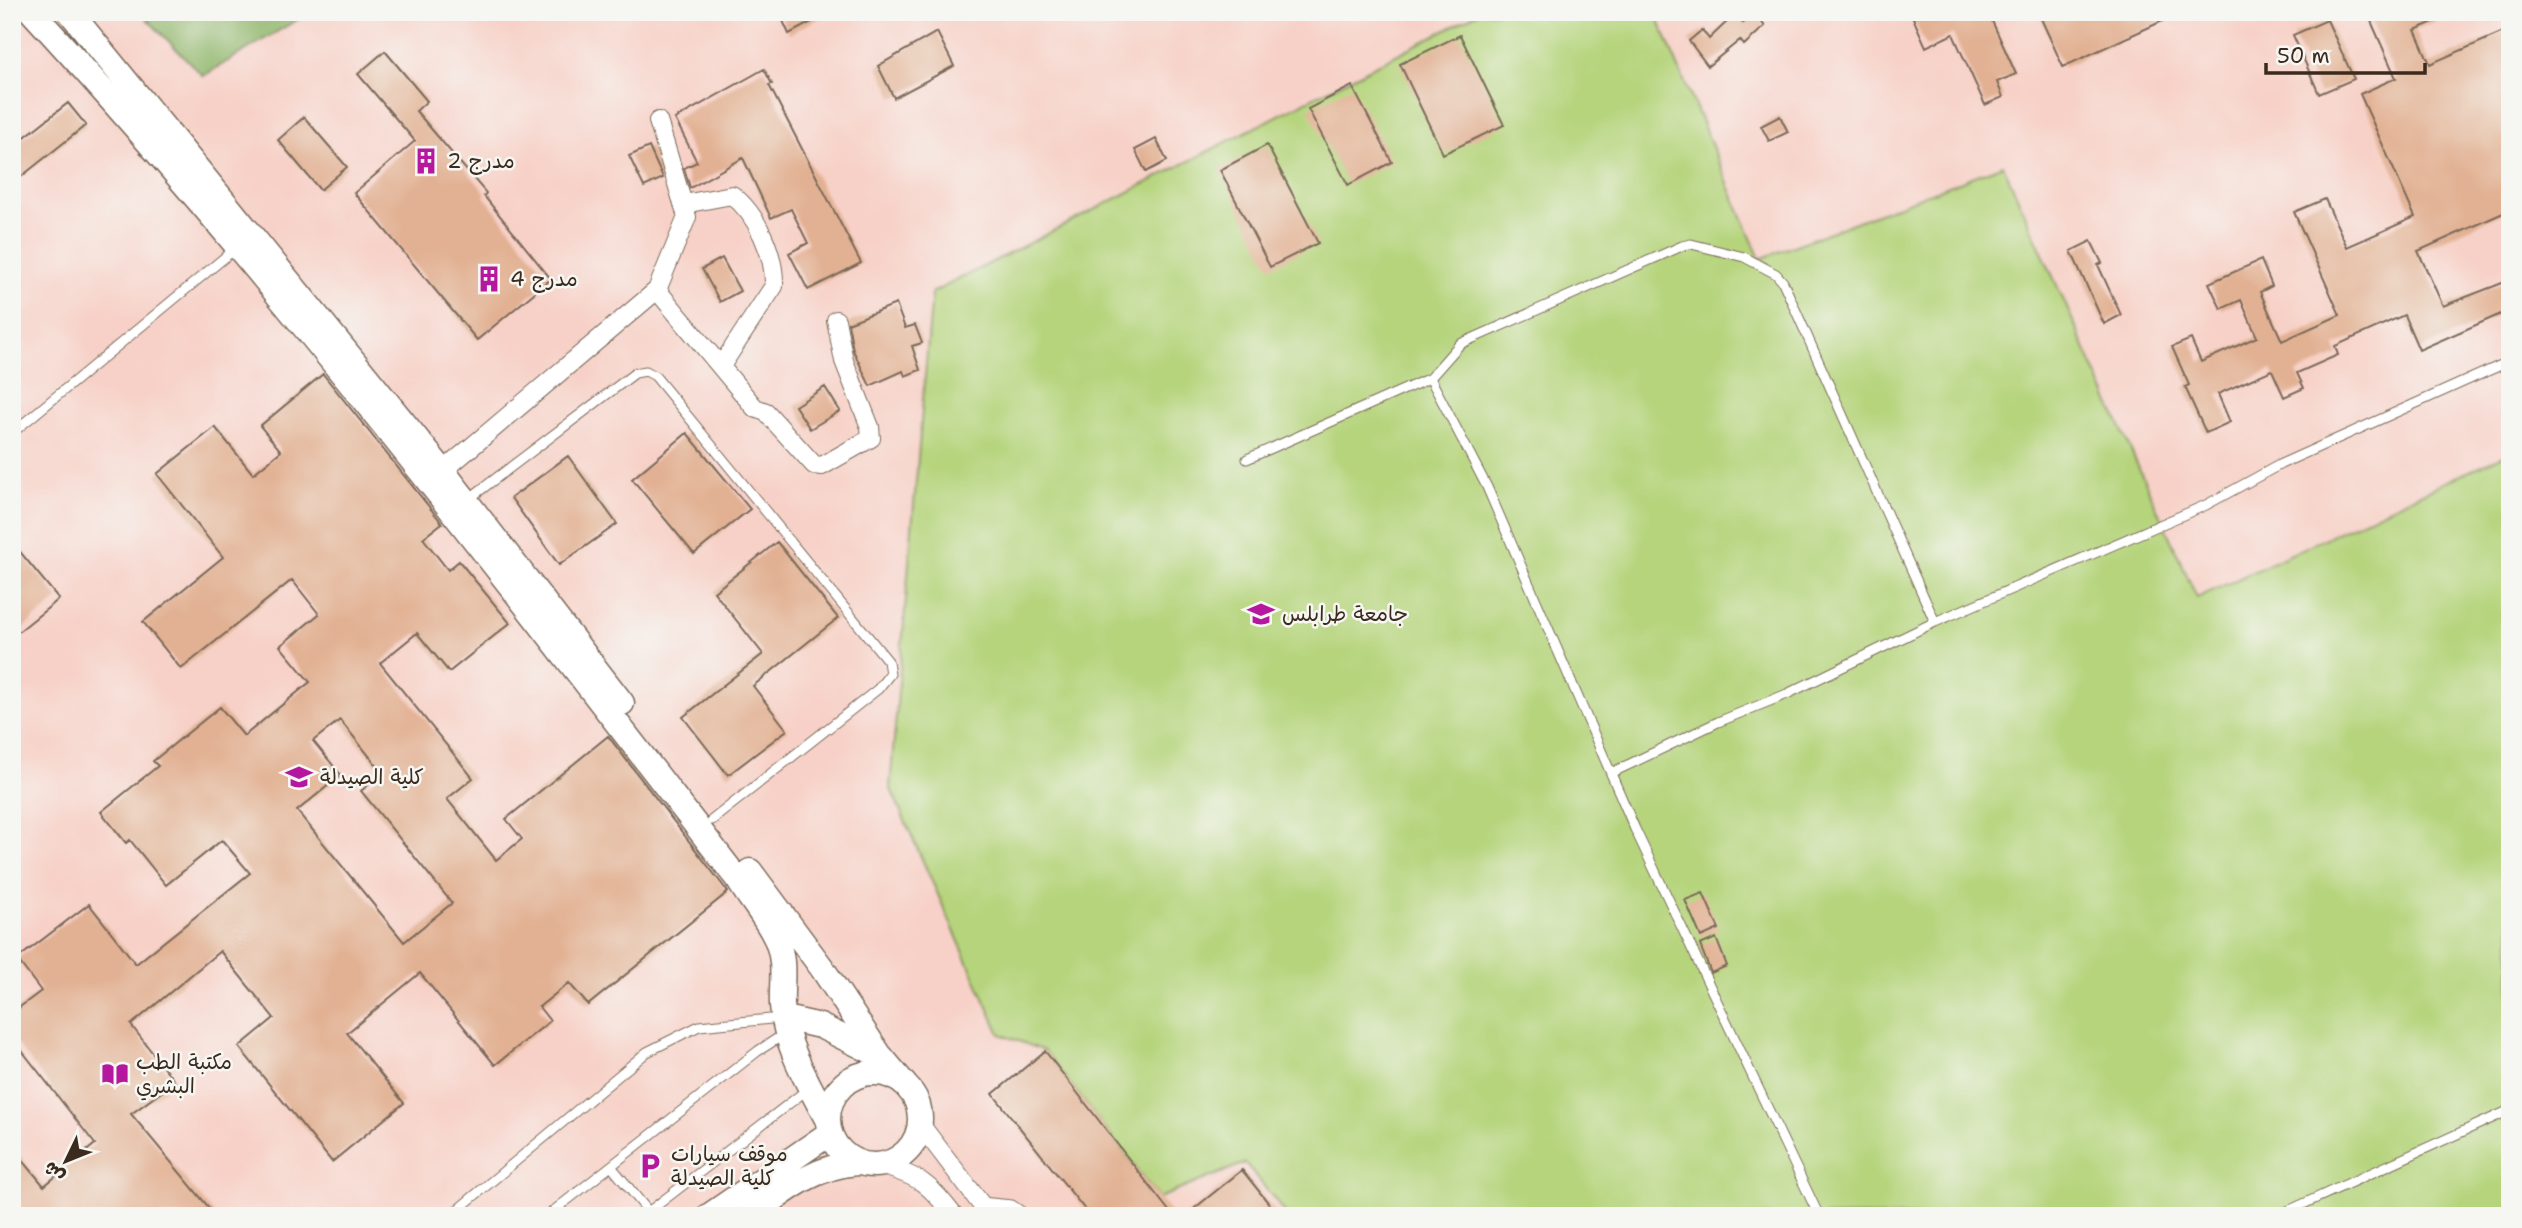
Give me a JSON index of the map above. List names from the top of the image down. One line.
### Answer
{"places":{"building":["مدرج 2","مدرج 4"],"school or university":["جامعة طرابلس","كلية الصيدلة"],"library":["مكتبة الطب البشري"],"parking":["موقف سيارات كلية الصيدلة"]},"scale_bar":"50 m","north":"bottom left"}
